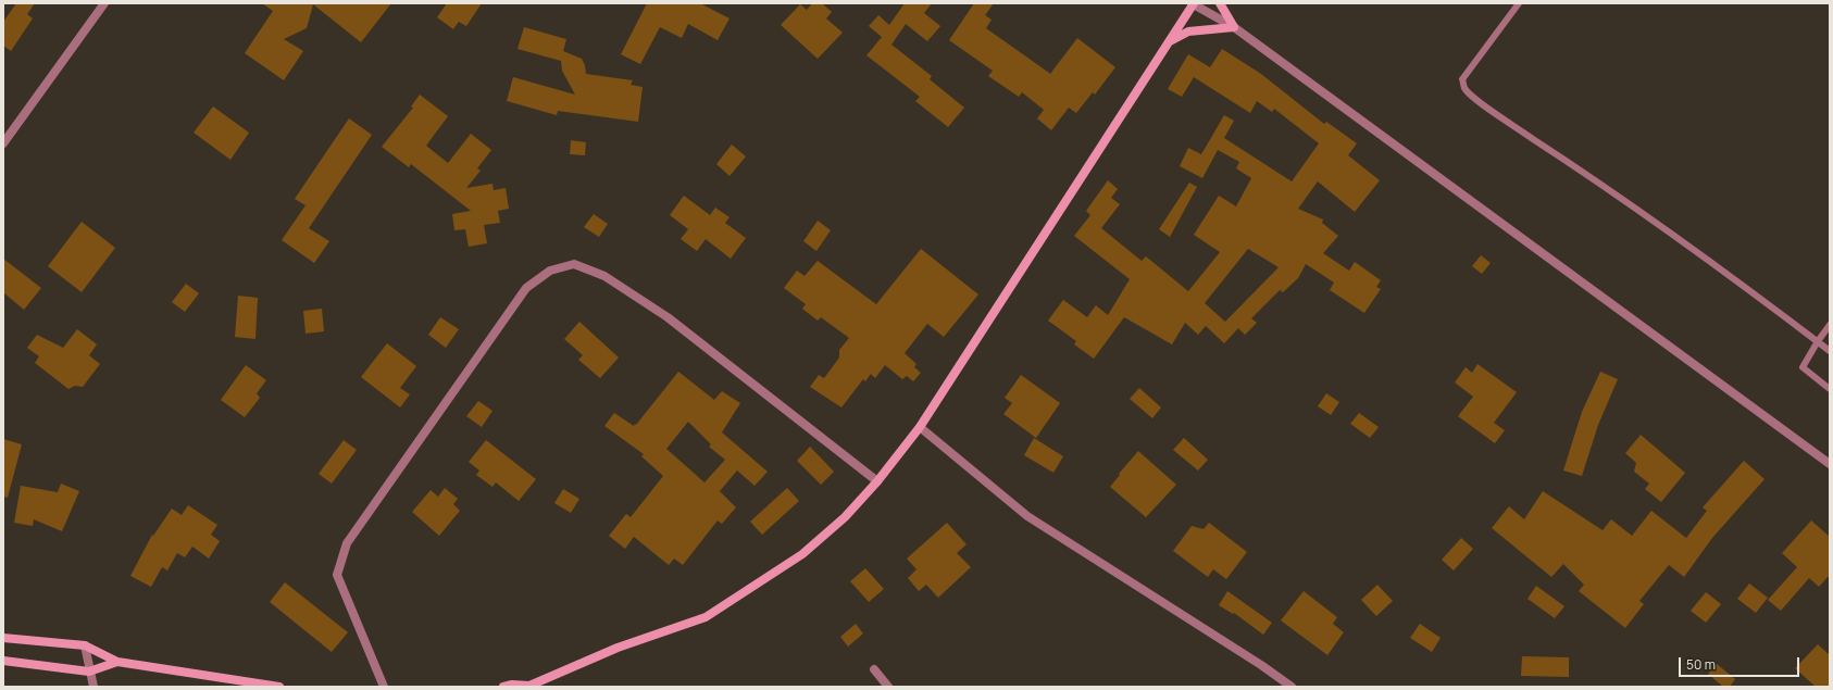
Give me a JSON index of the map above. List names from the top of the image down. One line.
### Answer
{"scale_bar":"50 m"}
